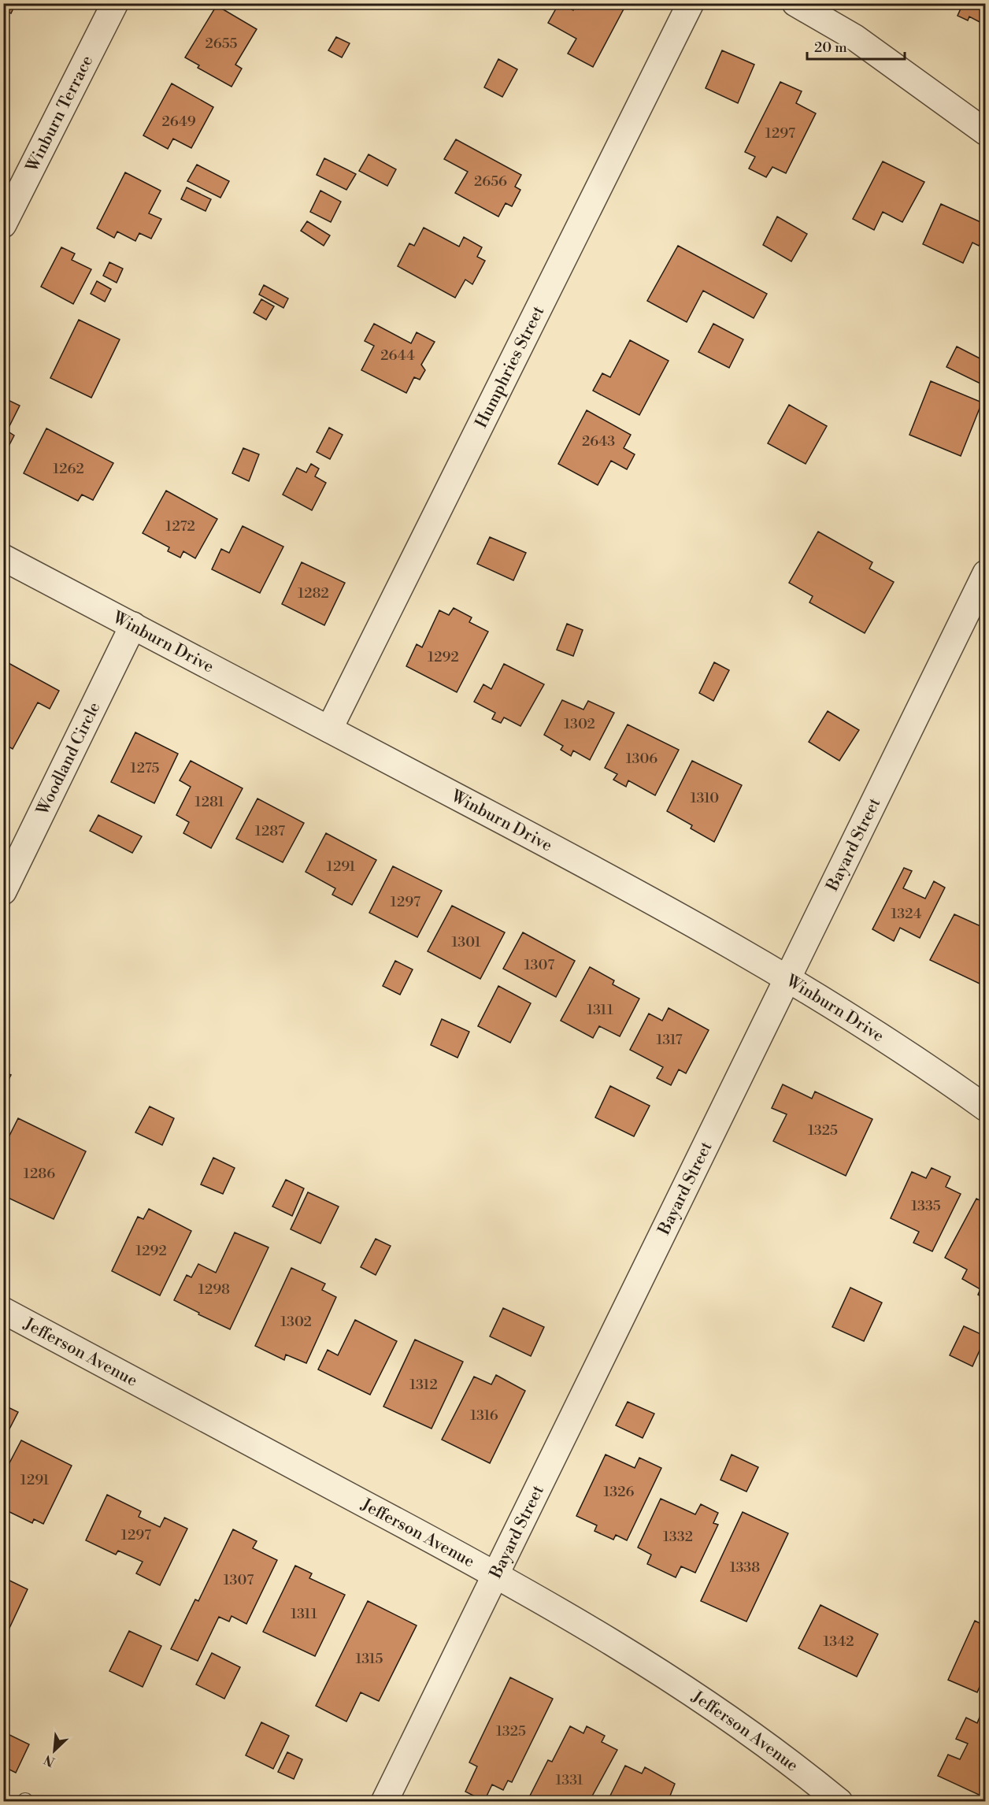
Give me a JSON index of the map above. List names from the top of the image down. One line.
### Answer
{"streets":{"street":["Winburn Terrace","Humphries Street","Winburn Drive","Woodland Circle","Bayard Street","Jefferson Avenue"]},"crossings":[["Humphries Street","Winburn Drive"],["Winburn Drive","Woodland Circle"],["Winburn Drive","Bayard Street"],["Bayard Street","Jefferson Avenue"]],"house_numbers":["2655","2649","1297","2656","2644","2643","1262","1272","1282","1292","1302","1306","1275","1310","1281","1287","1291","1297","1324","1301","1307","1311","1317","1325","1286","1335","1292","1298","1302","1312","1316","1291","1326","1297","1332","1338","1307","1311","1342","1315","1325","1331"],"scale_bar":"20 m","north":"bottom left"}
